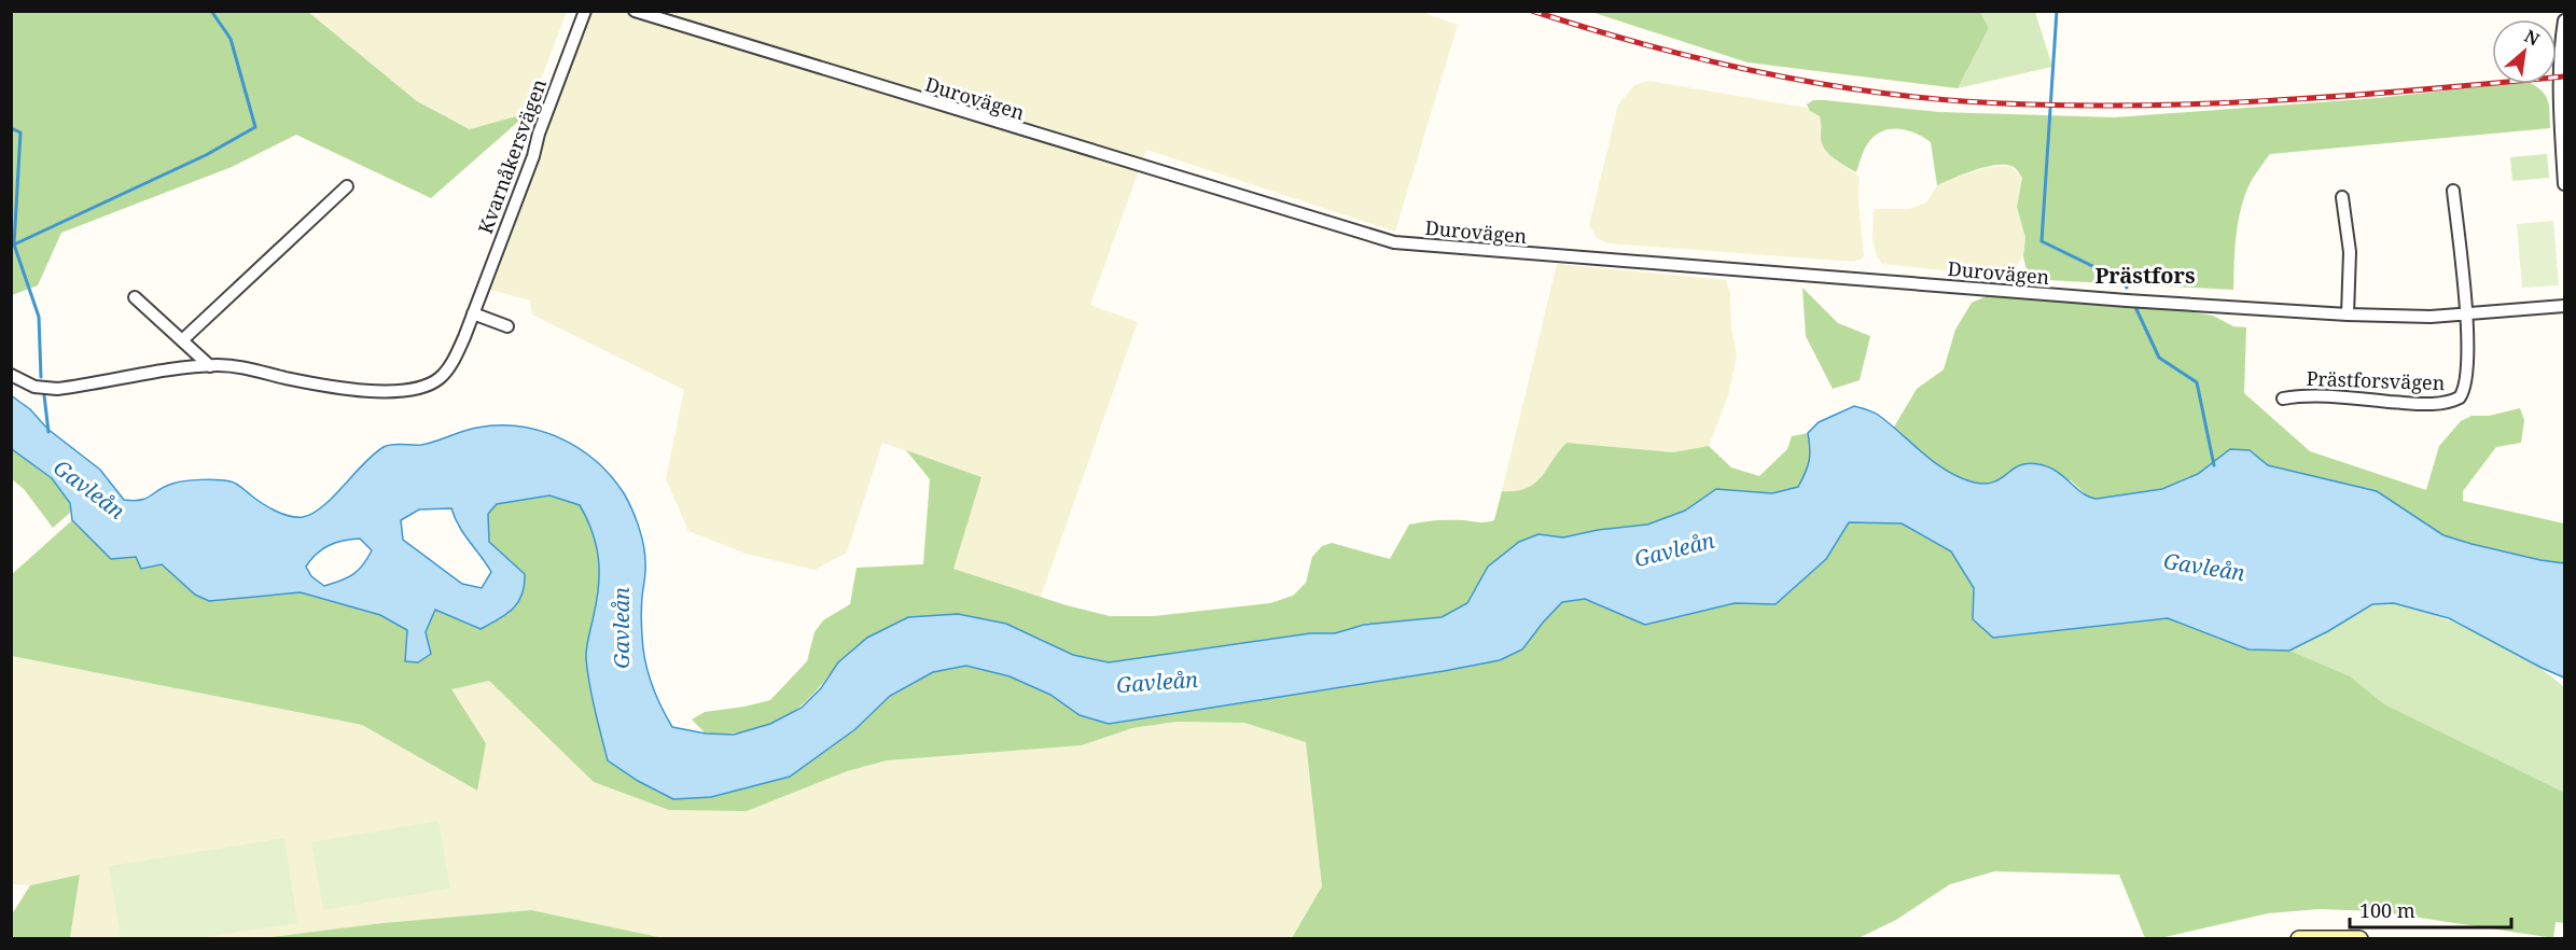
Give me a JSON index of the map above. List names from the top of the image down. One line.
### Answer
{"streets":{"street":["Durovägen","Kvarnåkersvägen","Prästforsvägen"]},"crossings":[["Durovägen","Prästforsvägen"]],"districts":["Prästfors"],"water":["Gavleån"],"scale_bar":"100 m","north":"top right"}
